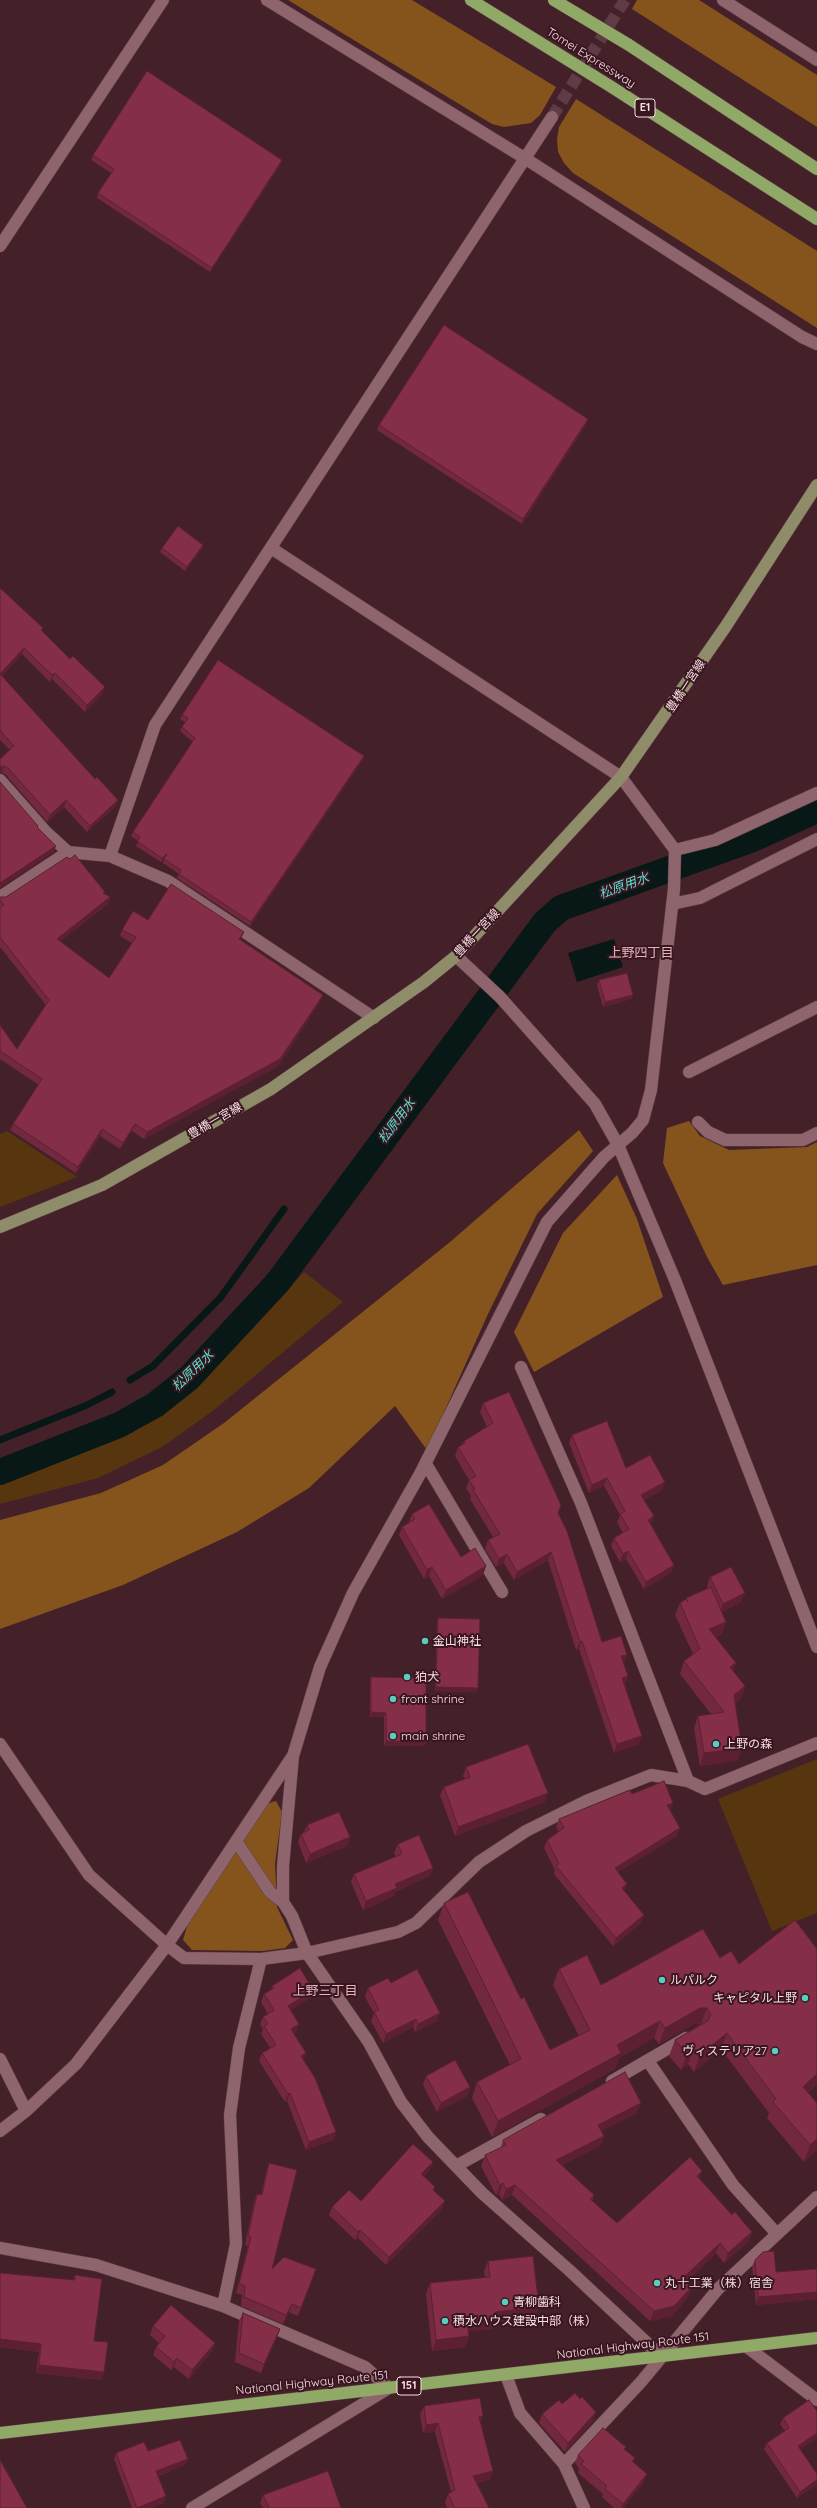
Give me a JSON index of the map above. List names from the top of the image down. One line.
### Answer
{"streets":{"highway":["Tomei Expressway","E1","National Highway Route 151","151"],"main road":["豊橋一宮線"]},"districts":["上野四丁目","上野三丁目"],"water":["松原用水"],"places":["金山神社","狛犬","front shrine","main shrine","上野の森","ルパルク","キャピタル上野","ヴィステリア27","丸十工業（株）宿舎","青柳歯科","積水ハウス建設中部（株）"]}
